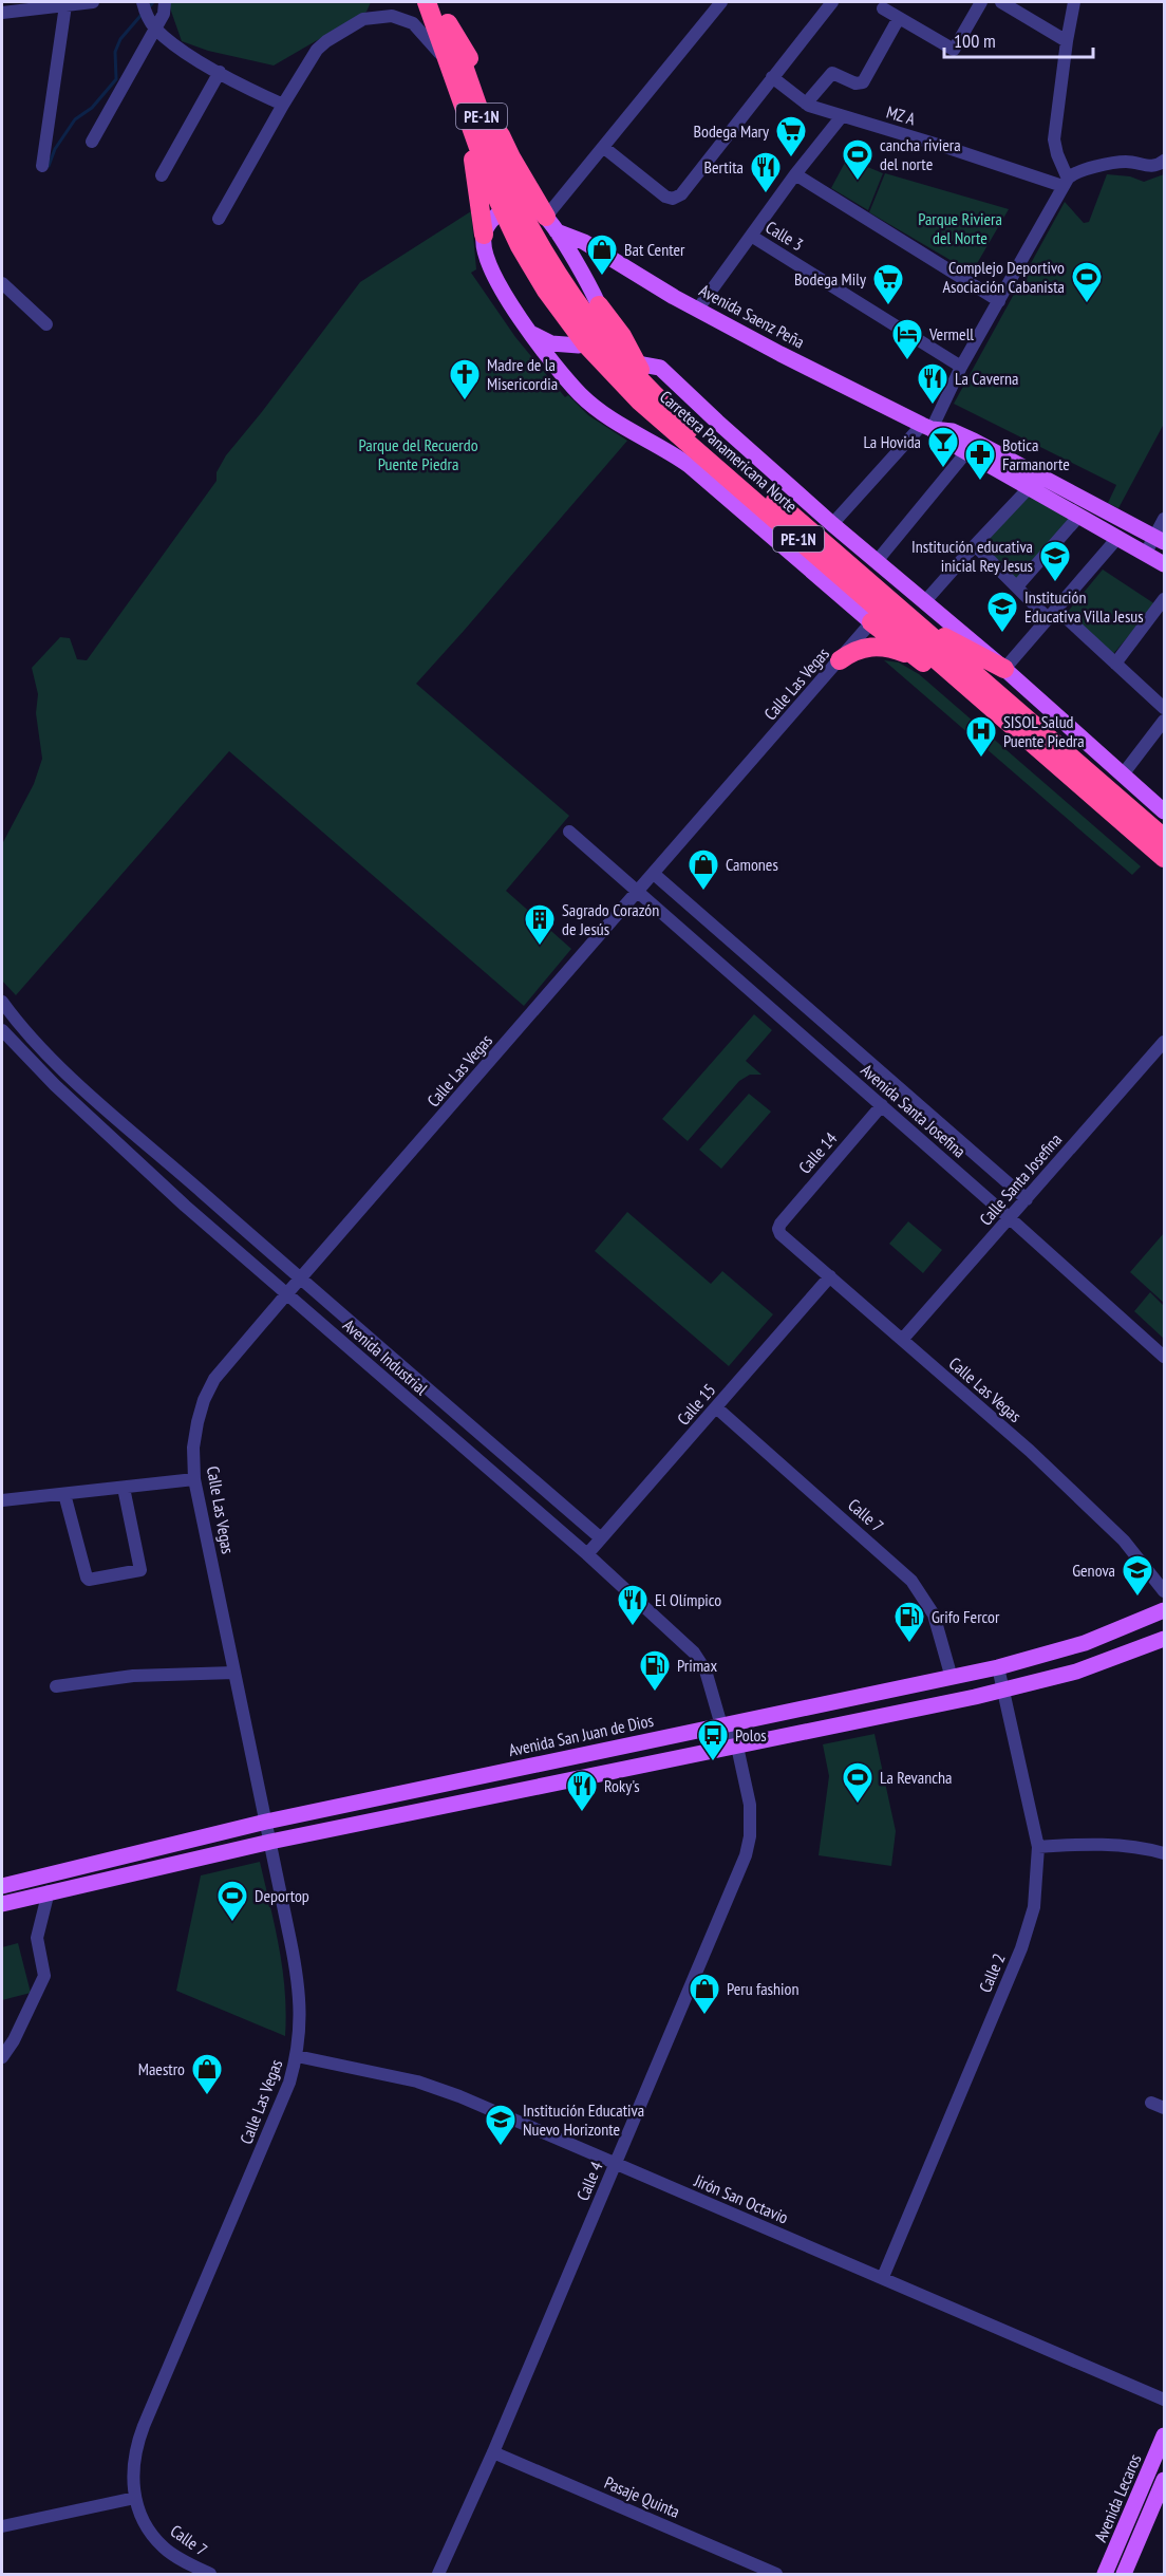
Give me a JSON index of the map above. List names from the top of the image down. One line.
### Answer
{"streets":{"highway":["PE-1N","Carretera Panamericana Norte"],"main road":["Avenida Saenz Peña","Avenida San Juan de Dios","Avenida Lecaros"],"street":["MZ A","Calle 3","Calle Las Vegas","Avenida Santa Josefina","Calle 14","Calle Santa Josefina","Avenida Industrial","Calle 15","Calle 7","Calle 2","Calle 4","Jirón San Octavio","Pasaje Quinta"]},"crossings":[["Avenida Saenz Peña","Carretera Panamericana Norte"],["Calle Las Vegas","Avenida Santa Josefina"],["Calle Las Vegas","Calle 14"],["Calle Las Vegas","Calle Santa Josefina"],["Calle Las Vegas","Avenida Industrial"],["Calle Las Vegas","Calle 15"],["Calle Las Vegas","Calle 7"],["Calle Las Vegas","Avenida San Juan de Dios"],["Calle Las Vegas","Jirón San Octavio"],["Avenida Santa Josefina","Calle 14"],["Avenida Santa Josefina","Calle Santa Josefina"],["Avenida Industrial","Calle 15"],["Avenida Industrial","Avenida San Juan de Dios"],["Avenida Industrial","Calle 4"],["Calle 15","Calle 7"],["Calle 7","Avenida San Juan de Dios"],["Avenida San Juan de Dios","Calle 2"],["Avenida San Juan de Dios","Calle 4"],["Calle 2","Jirón San Octavio"],["Calle 4","Jirón San Octavio"],["Calle 4","Pasaje Quinta"]],"parks":["Parque Riviera del Norte","Parque del Recuerdo Puente Piedra"],"places":{"supermarket":["Bodega Mary","Bodega Mily"],"sports":["cancha riviera del norte","Complejo Deportivo Asociación Cabanista","La Revancha","Deportop"],"restaurant":["Bertita","La Caverna","El Olímpico","Roky's"],"shop":["Bat Center","Camones","Peru fashion","Maestro"],"hotel":["Vermell"],"church":["Madre de la Misericordia"],"bar":["La Hovida"],"pharmacy":["Botica Farmanorte"],"school or university":["Institución educativa inicial Rey Jesus","Institución Educativa Villa Jesus","Genova","Institución Educativa Nuevo Horizonte"],"hospital":["SISOL Salud Puente Piedra"],"building":["Sagrado Corazón de Jesús"],"fuel station":["Grifo Fercor","Primax"],"bus stop":["Polos"]},"scale_bar":"100 m"}
